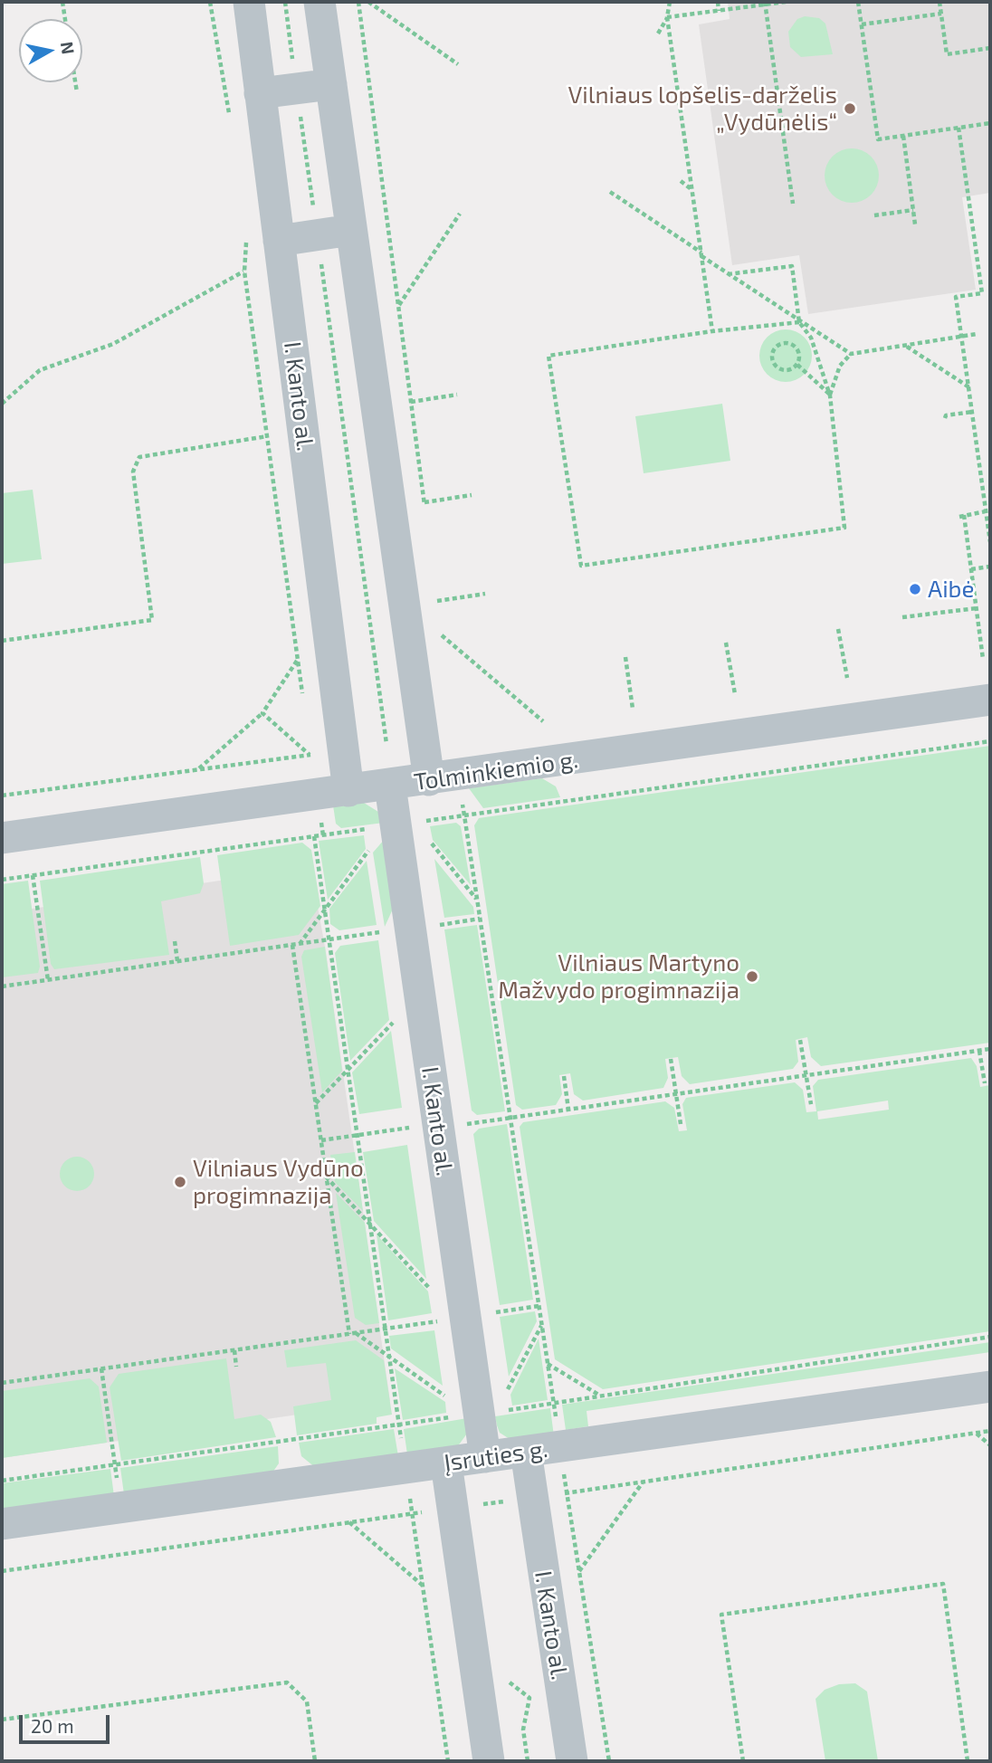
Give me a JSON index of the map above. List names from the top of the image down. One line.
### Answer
{"streets":{"street":["I. Kanto al.","Tolminkiemio g.","Įsruties g."]},"crossings":[["I. Kanto al.","Tolminkiemio g."],["I. Kanto al.","Įsruties g."]],"places":["Vilniaus lopšelis-darželis „Vydūnėlis“","Aibė","Vilniaus Martyno Mažvydo progimnazija","Vilniaus Vydūno progimnazija"],"scale_bar":"20 m","north":"right"}
